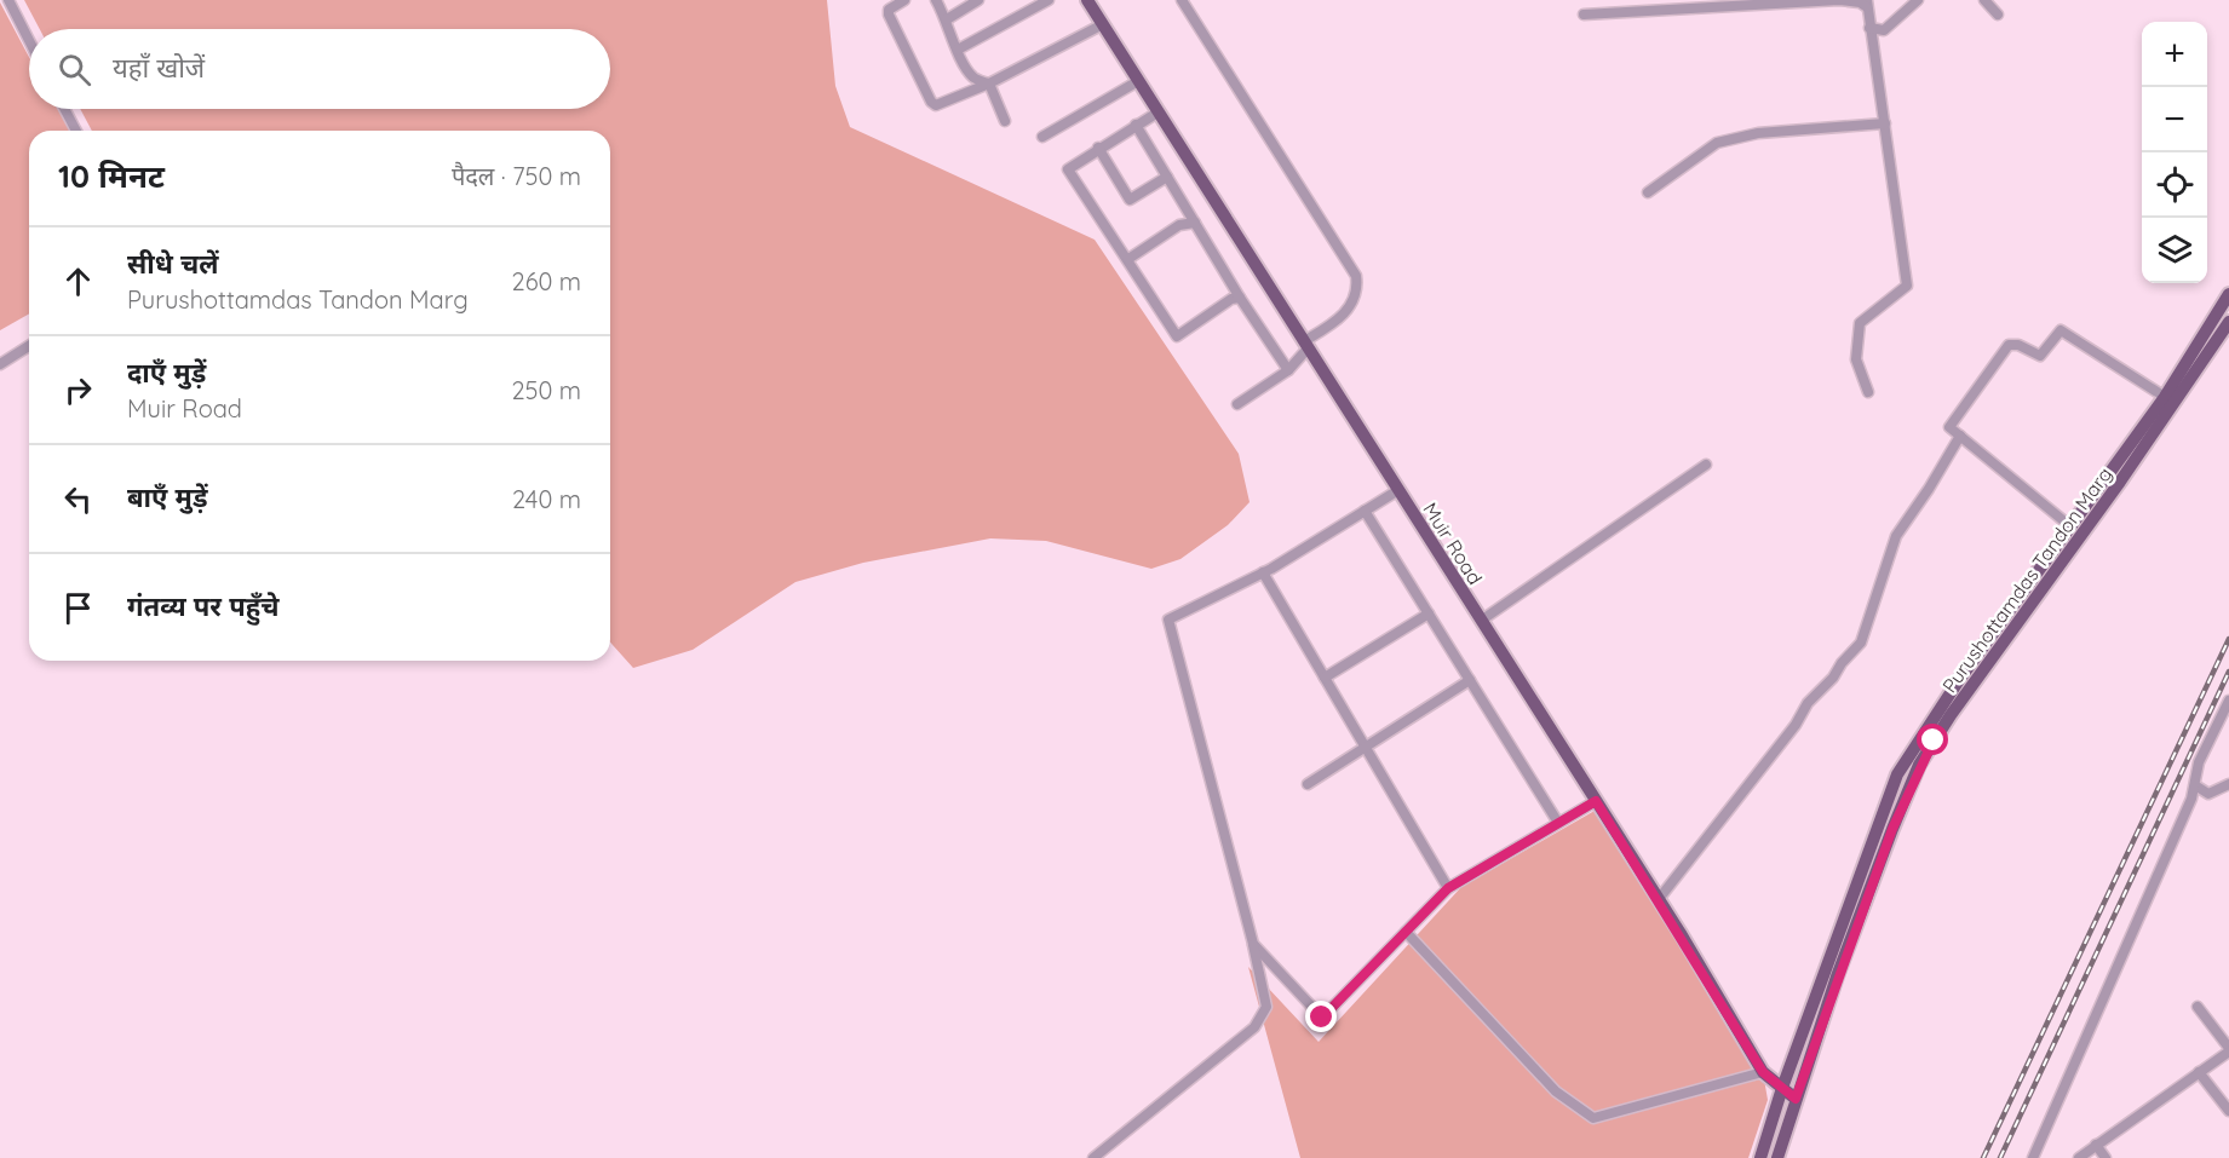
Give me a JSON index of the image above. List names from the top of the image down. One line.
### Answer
{"streets":{"main road":["Muir Road","Purushottamdas Tandon Marg"]},"crossings":[["Muir Road","Purushottamdas Tandon Marg"]],"page":{"map_buttons":["+","−"],"search":"यहाँ खोजें","heading":["10 मिनट","पैदल · 750 m"],"list":[["सीधे चलें","Purushottamdas Tandon Marg","260 m"],["दाएँ मुड़ें","Muir Road","250 m"],["बाएँ मुड़ें","240 m"],"गंतव्य पर पहुँचे"]}}
